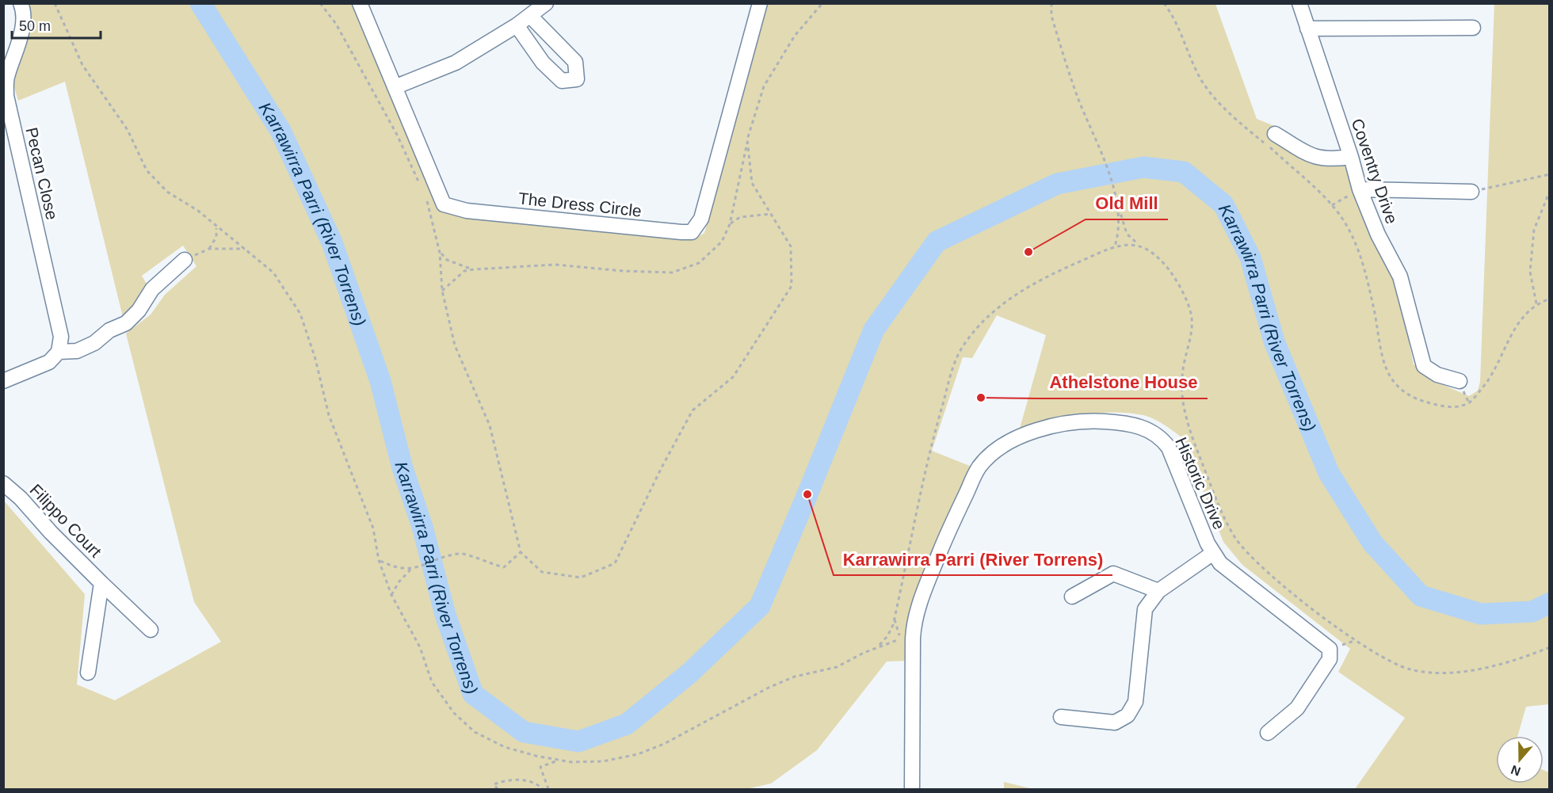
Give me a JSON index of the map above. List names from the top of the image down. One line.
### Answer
{"streets":{"street":["Coventry Drive","Pecan Close","The Dress Circle","Historic Drive","Filippo Court"]},"water":["Karrawirra Parri (River Torrens)"],"places":["Old Mill","Athelstone House","Karrawirra Parri (River Torrens)"],"scale_bar":"50 m","north":"bottom"}
